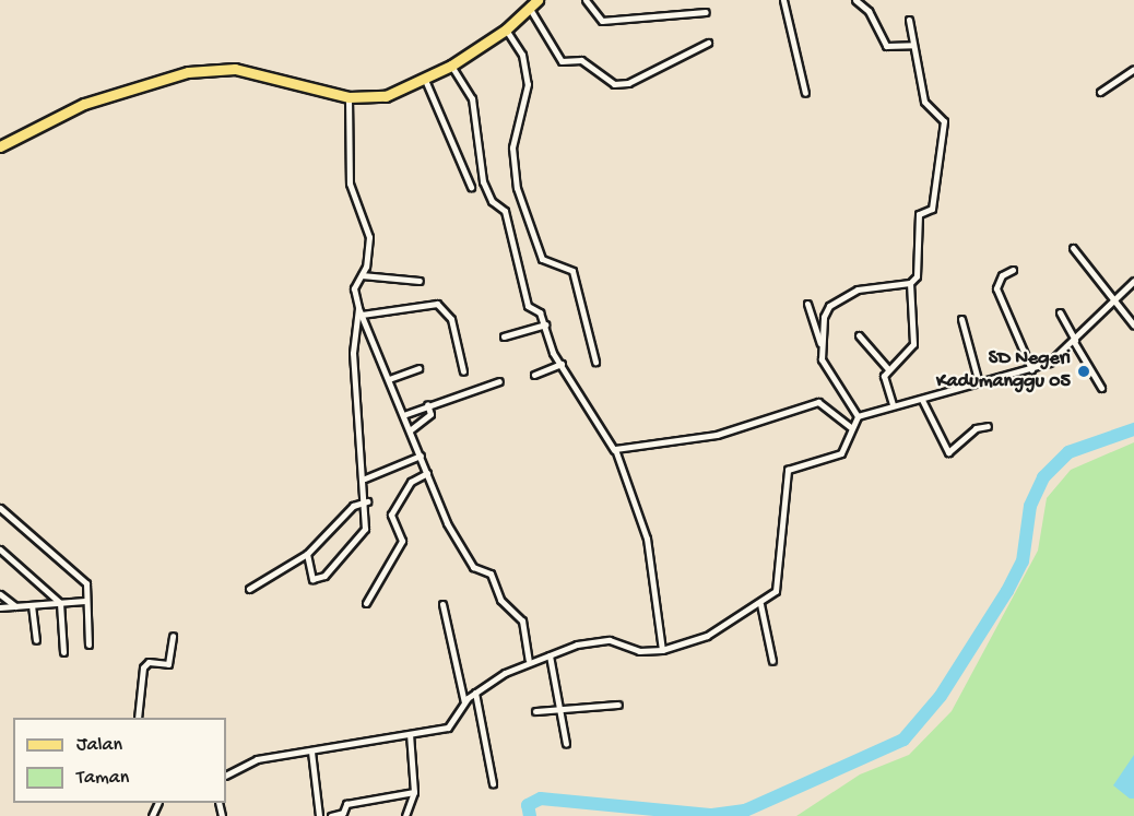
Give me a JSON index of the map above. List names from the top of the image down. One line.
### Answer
{"places":["SD Negeri Kadumanggu 05"],"legend":["Jalan","Taman"]}
